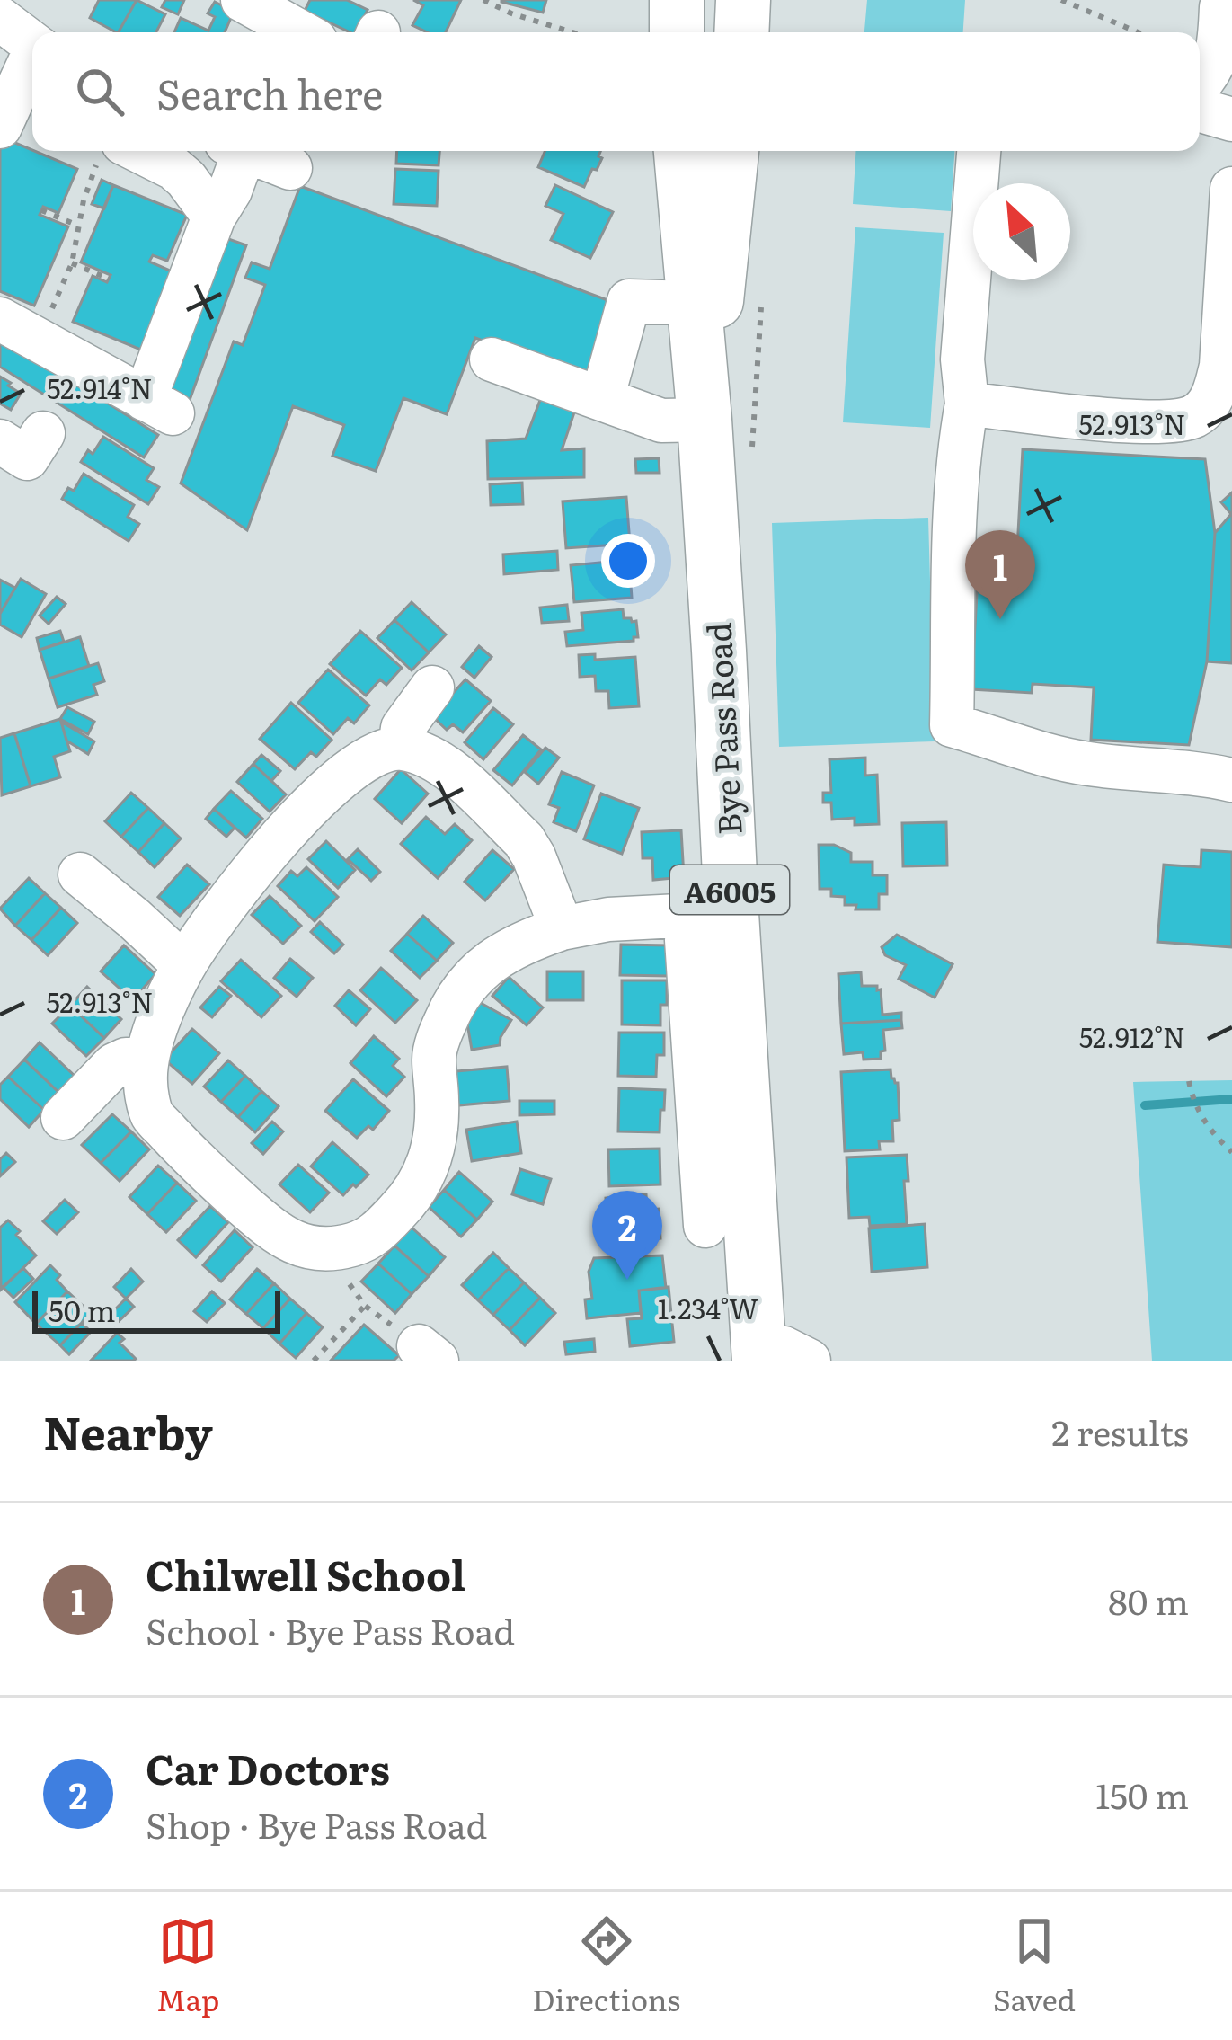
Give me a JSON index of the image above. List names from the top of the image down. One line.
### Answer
{"streets":{"main road":["Bye Pass Road","A6005"]},"scale_bar":"50 m","north":"top left","page":{"search":"Search here","pins":["1","2"],"scale":"50 m","heading":["Nearby","2 results"],"list":[{"mark":"1","name":"Chilwell School","note":"School · Bye Pass Road","value":"80 m"},{"mark":"2","name":"Car Doctors","note":"Shop · Bye Pass Road","value":"150 m"}],"nav":["Map","Directions","Saved"]},"coordinates":["52.914°N","52.913°N","52.912°N","1.234°W"]}
